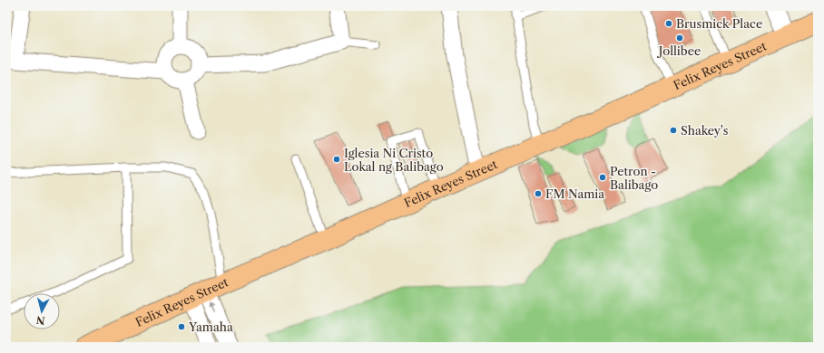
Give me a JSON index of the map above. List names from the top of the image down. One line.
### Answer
{"streets":{"main road":["Felix Reyes Street"]},"places":["Brusmick Place","Jollibee","Shakey's","Iglesia Ni Cristo Lokal ng Balibago","Petron - Balibago","FM Namia","Yamaha"],"north":"bottom"}
